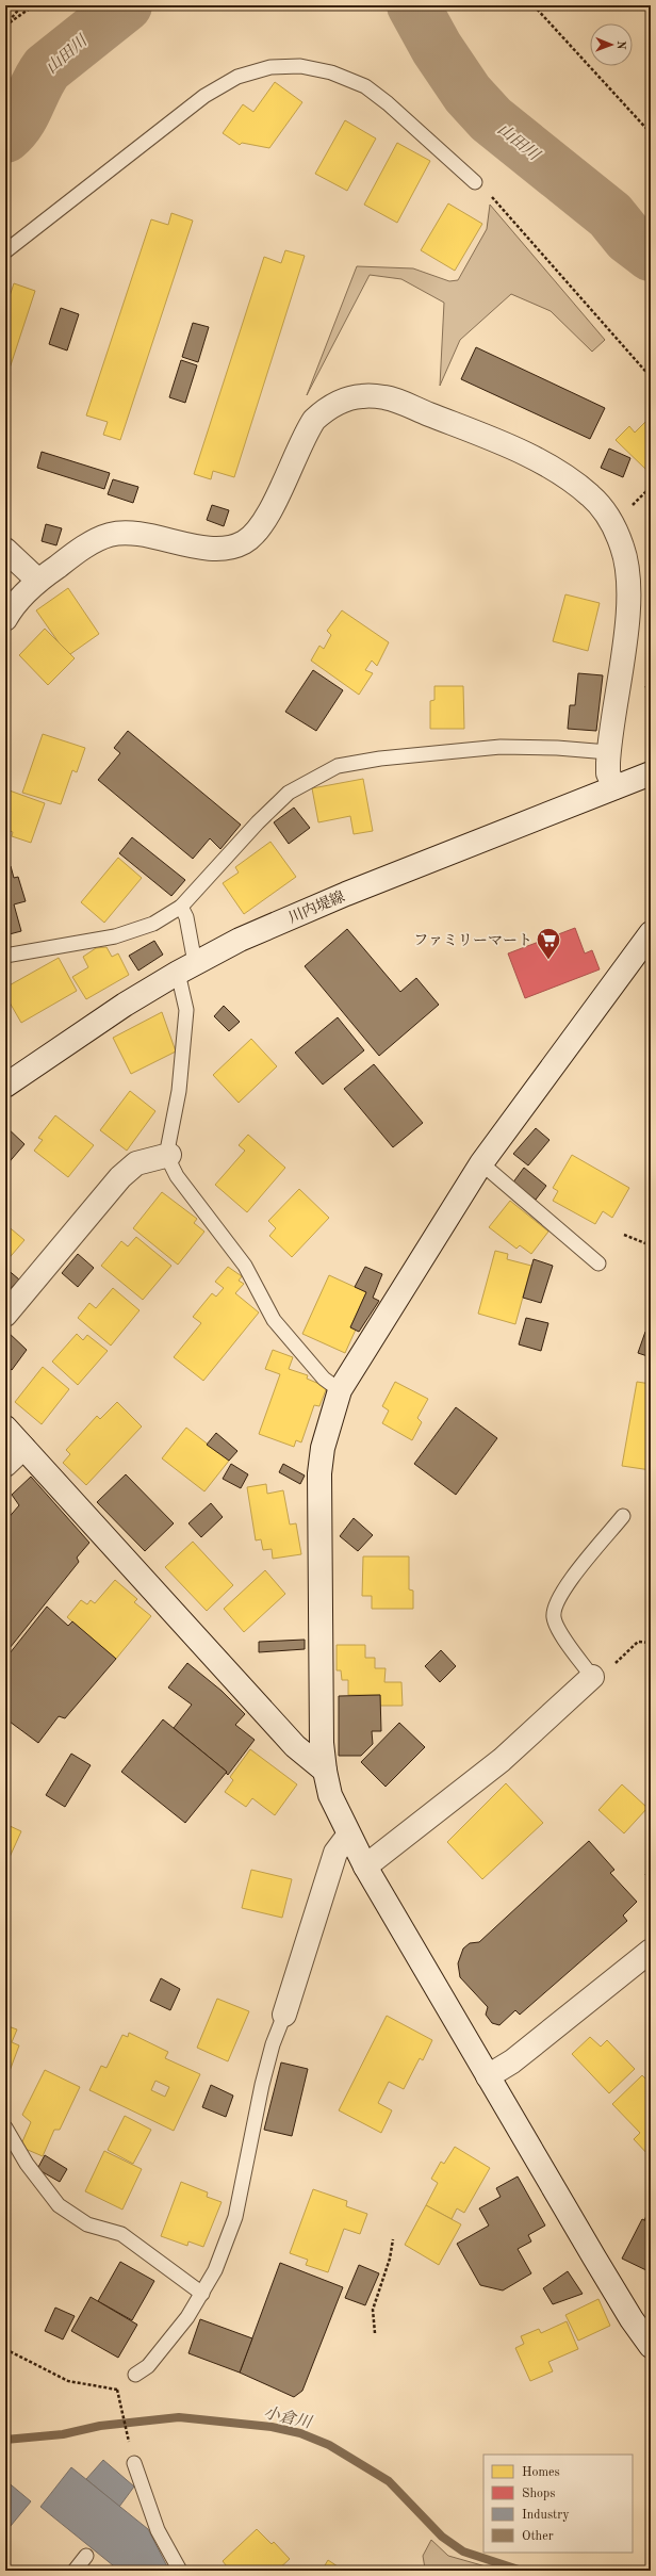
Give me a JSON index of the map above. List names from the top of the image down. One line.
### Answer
{"streets":{"street":["川内堤線"]},"water":["山田川","小倉川"],"places":{"supermarket":["ファミリーマート"]},"legend":["Homes","Shops","Industry","Other"],"north":"right"}
